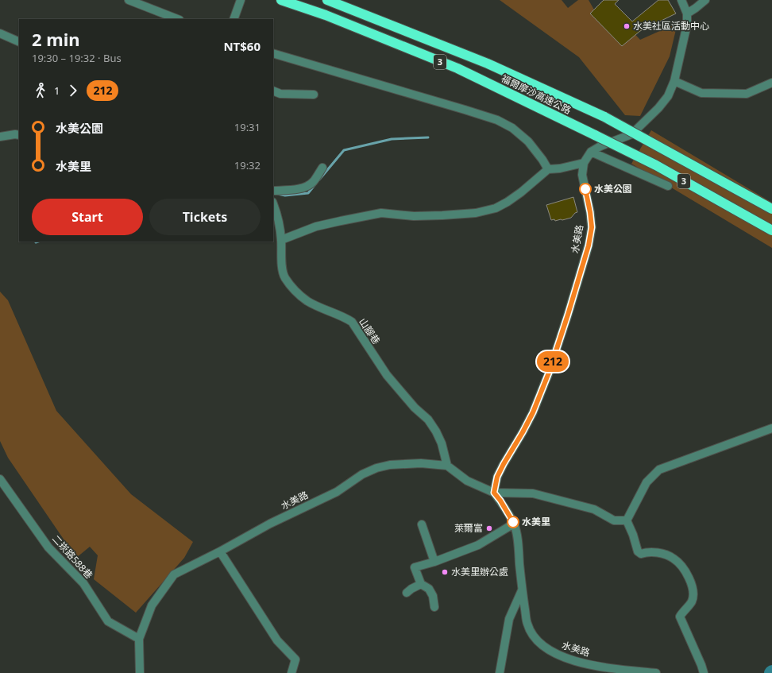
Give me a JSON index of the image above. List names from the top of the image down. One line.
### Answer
{"streets":{"highway":["3","福爾摩沙高速公路"],"street":["水美路","山腳巷","二崁路588巷"]},"crossings":[["水美路","山腳巷"],["水美路","二崁路588巷"]],"places":["水美社區活動中心","水美公園","水美里","萊爾富","水美里辦公處"],"lines":["bus line 212"],"page":{"on_map":"212","heading":["2 min","19:30 – 19:32 · Bus","NT$60"],"legs":["1","212"],"list":[{"name":"水美公園","value":"19:31"},{"name":"水美里","value":"19:32"}],"buttons":["Start","Tickets"]}}
